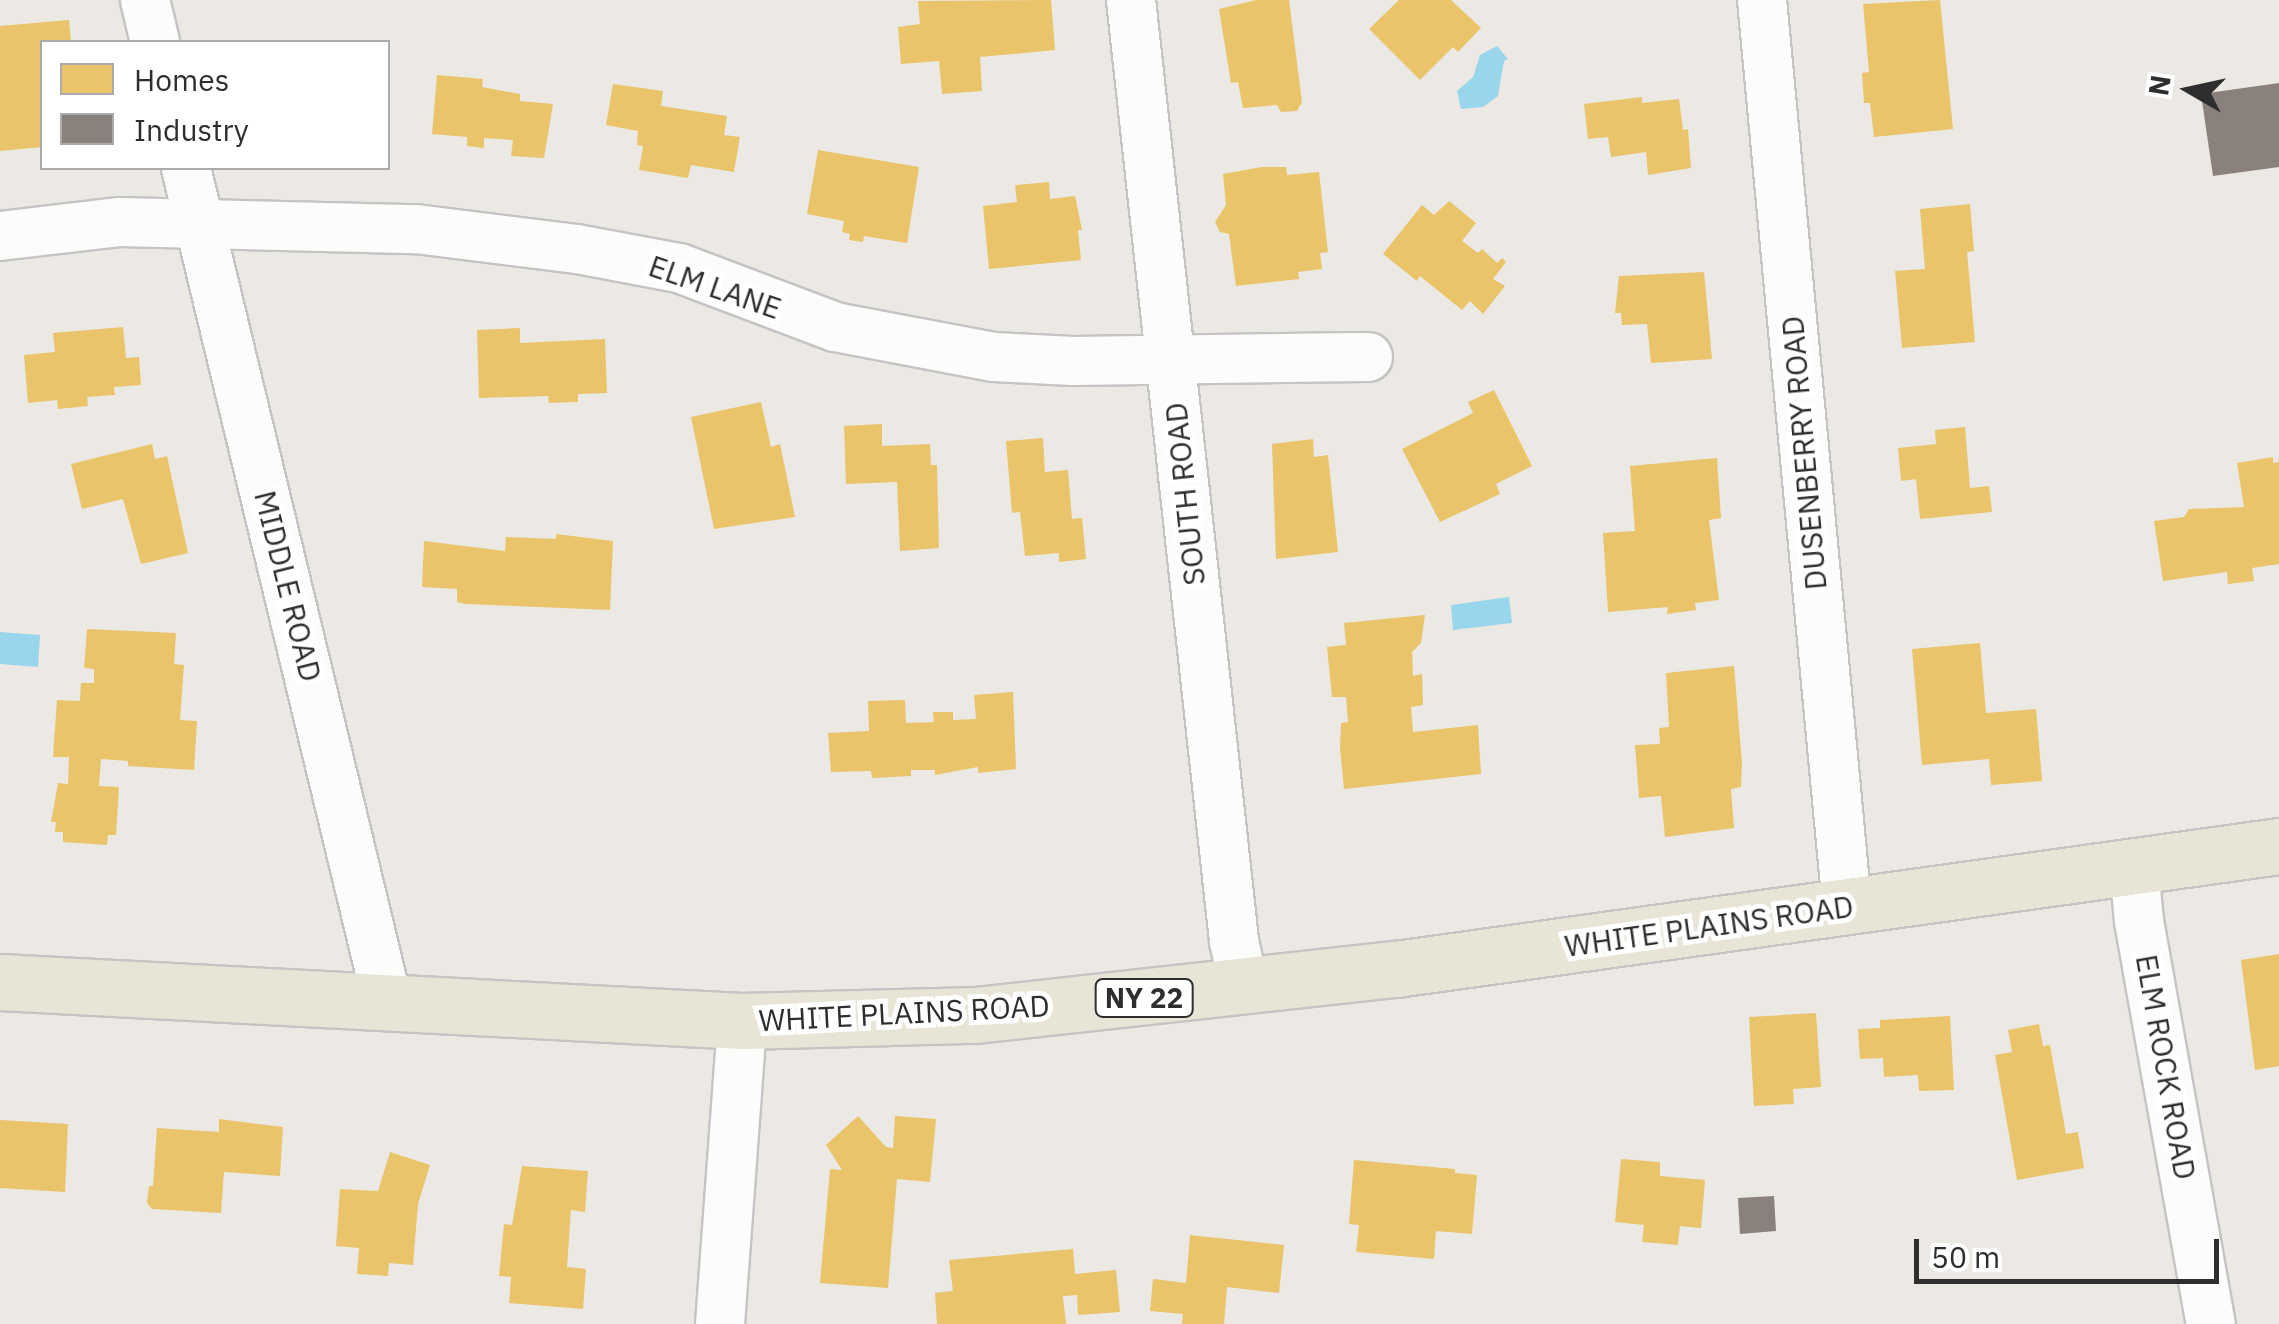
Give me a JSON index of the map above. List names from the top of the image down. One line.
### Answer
{"streets":{"main road":["WHITE PLAINS ROAD","NY 22"],"street":["ELM LANE","DUSENBERRY ROAD","SOUTH ROAD","MIDDLE ROAD","ELM ROCK ROAD"]},"crossings":[["ELM LANE","SOUTH ROAD"],["ELM LANE","MIDDLE ROAD"],["DUSENBERRY ROAD","WHITE PLAINS ROAD"],["SOUTH ROAD","WHITE PLAINS ROAD"],["MIDDLE ROAD","WHITE PLAINS ROAD"],["WHITE PLAINS ROAD","ELM ROCK ROAD"]],"legend":["Homes","Industry"],"scale_bar":"50 m","north":"left"}
